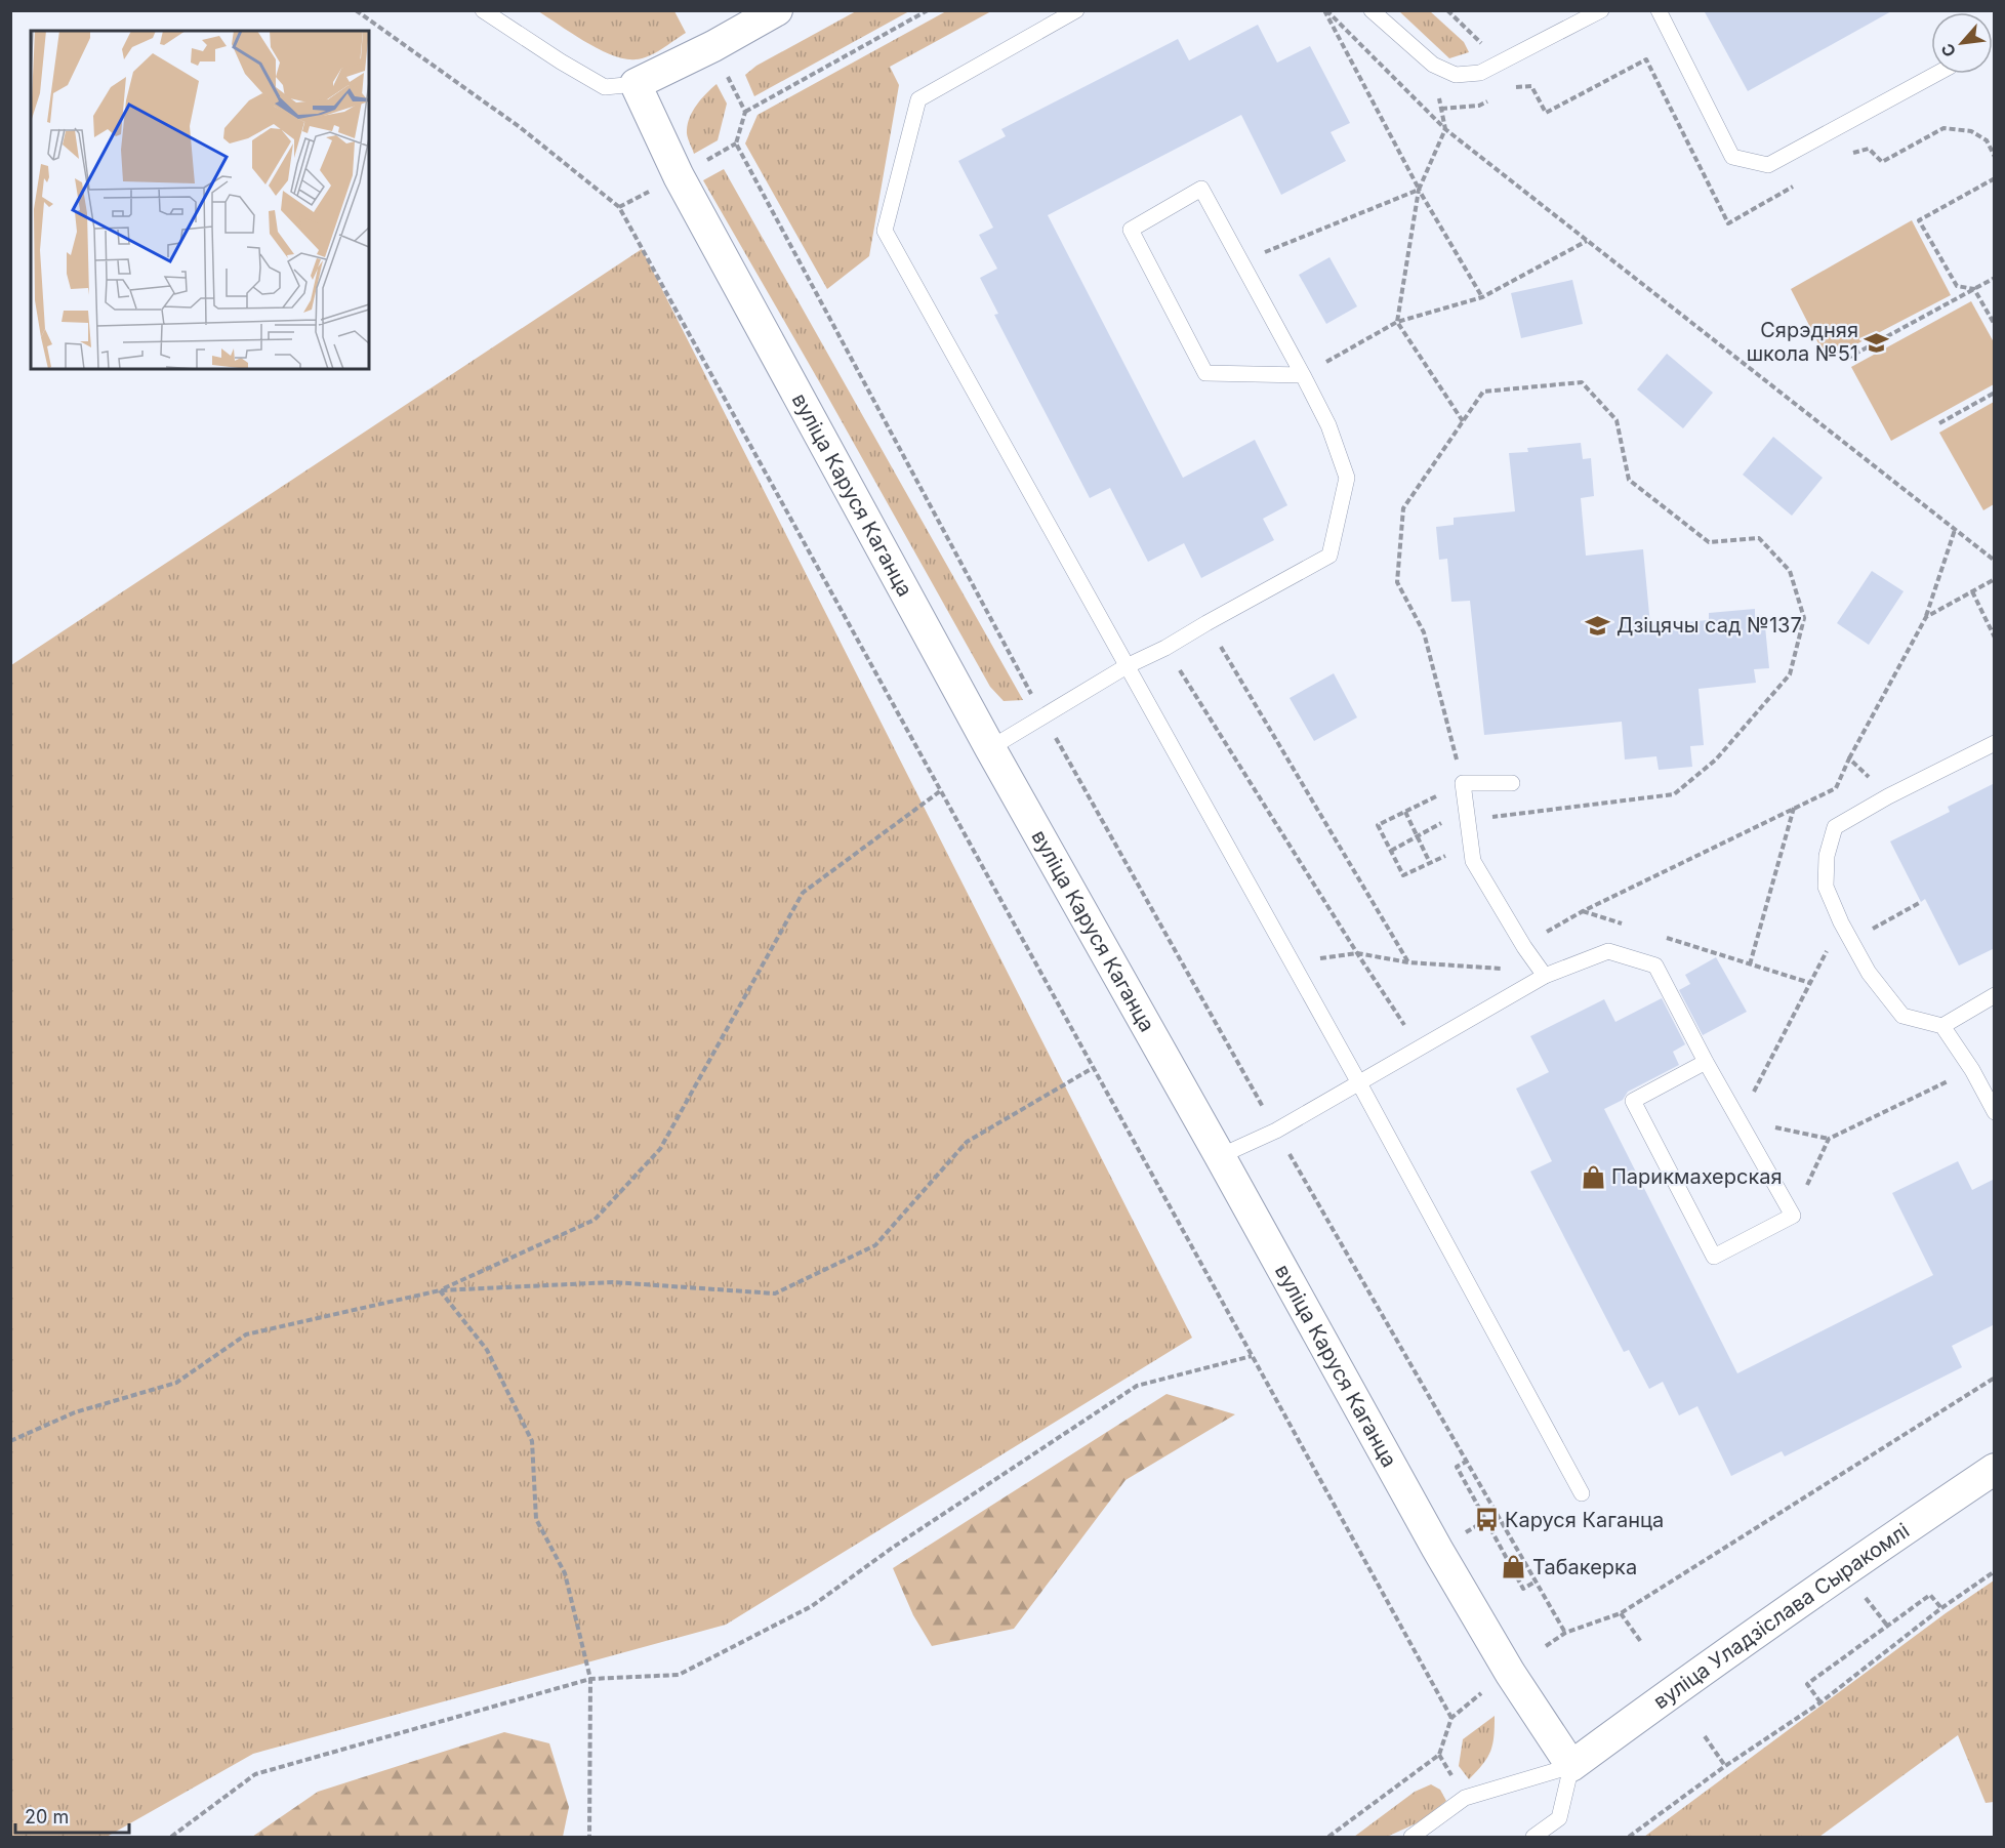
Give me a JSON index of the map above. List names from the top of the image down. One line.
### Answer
{"streets":{"street":["вуліца Каруся Каганца","вуліца Уладзіслава Сыракомлі"]},"crossings":[["вуліца Каруся Каганца","вуліца Уладзіслава Сыракомлі"]],"places":{"school or university":["Сярэдняя школа №51","Дзіцячы сад №137"],"shop":["Парикмахерская","Табакерка"],"bus stop":["Каруся Каганца"]},"scale_bar":"20 m","north":"bottom left"}
